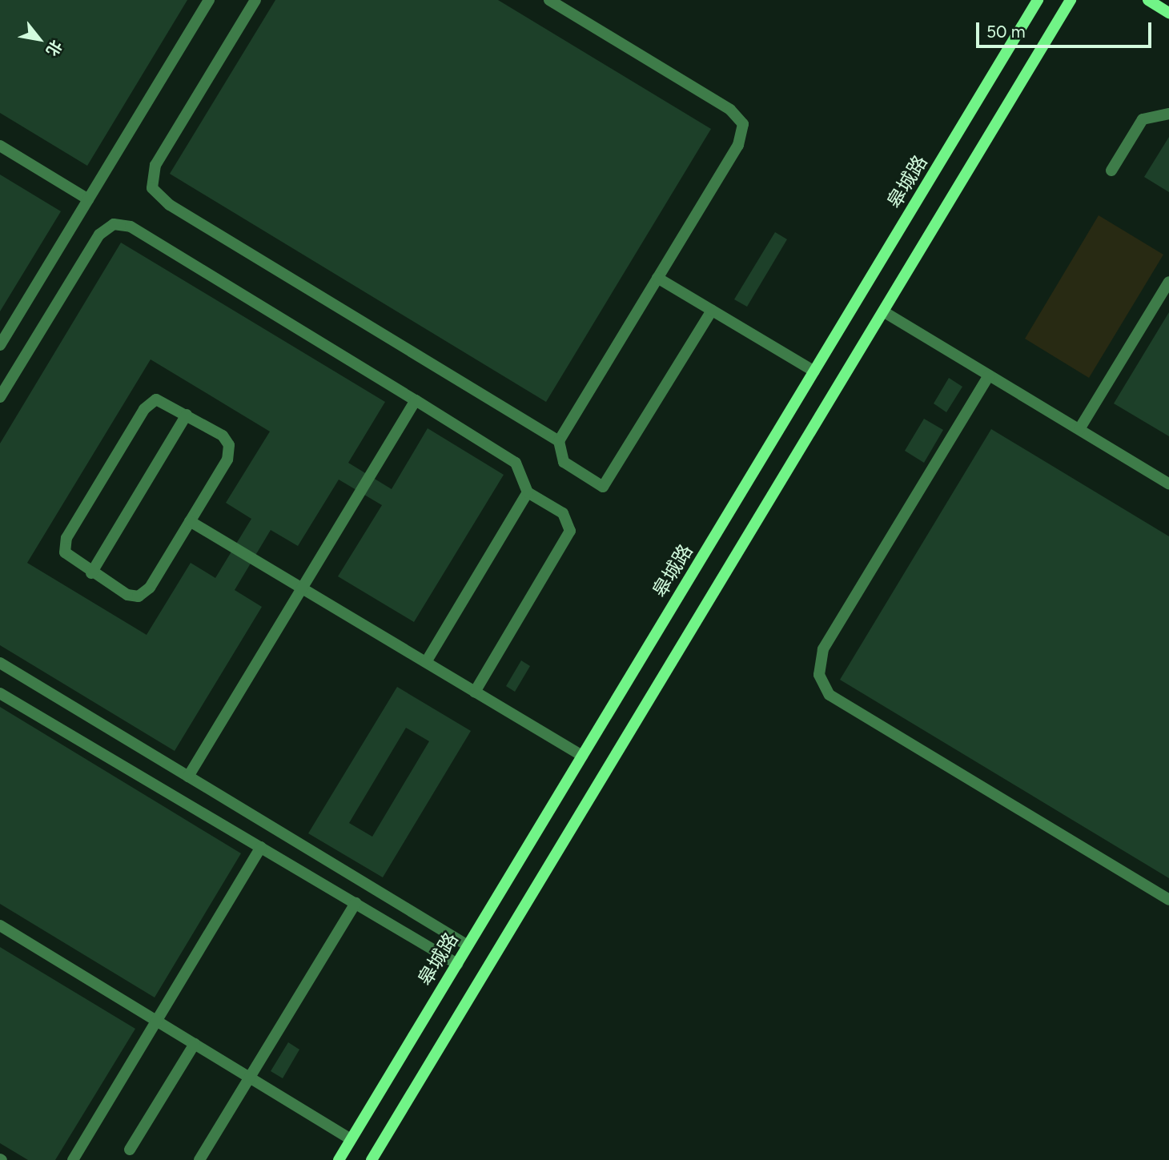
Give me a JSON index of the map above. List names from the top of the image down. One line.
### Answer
{"streets":{"main road":["皋城路"]},"scale_bar":"50 m","north":"bottom right"}
